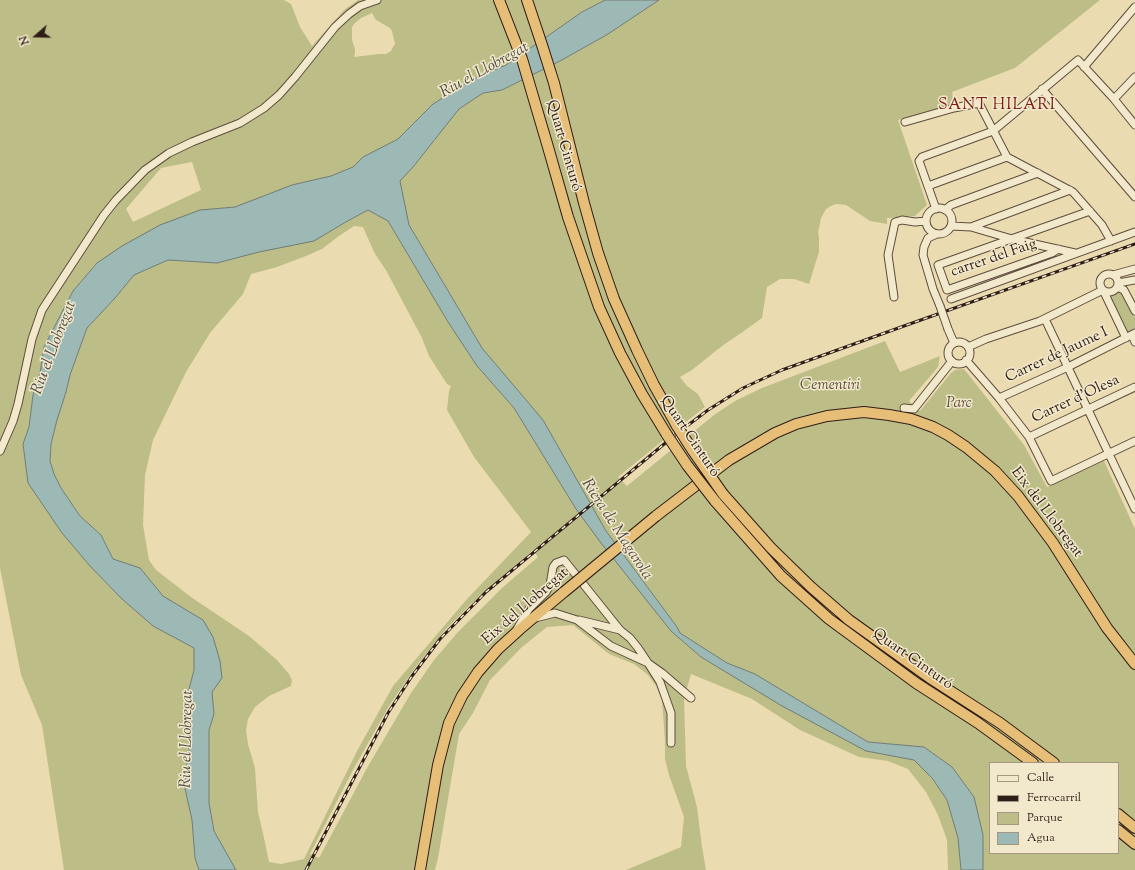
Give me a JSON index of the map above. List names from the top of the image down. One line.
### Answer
{"streets":{"highway":["Quart Cinturó","Eix del Llobregat"],"street":["carrer del Faig","Carrer de Jaume I","Carrer d'Olesa"]},"districts":["SANT HILARI"],"water":["Riu el Llobregat","Riera de Magarola"],"parks":["Cementiri","Parc"],"legend":["Calle","Ferrocarril","Parque","Agua"],"north":"left"}
